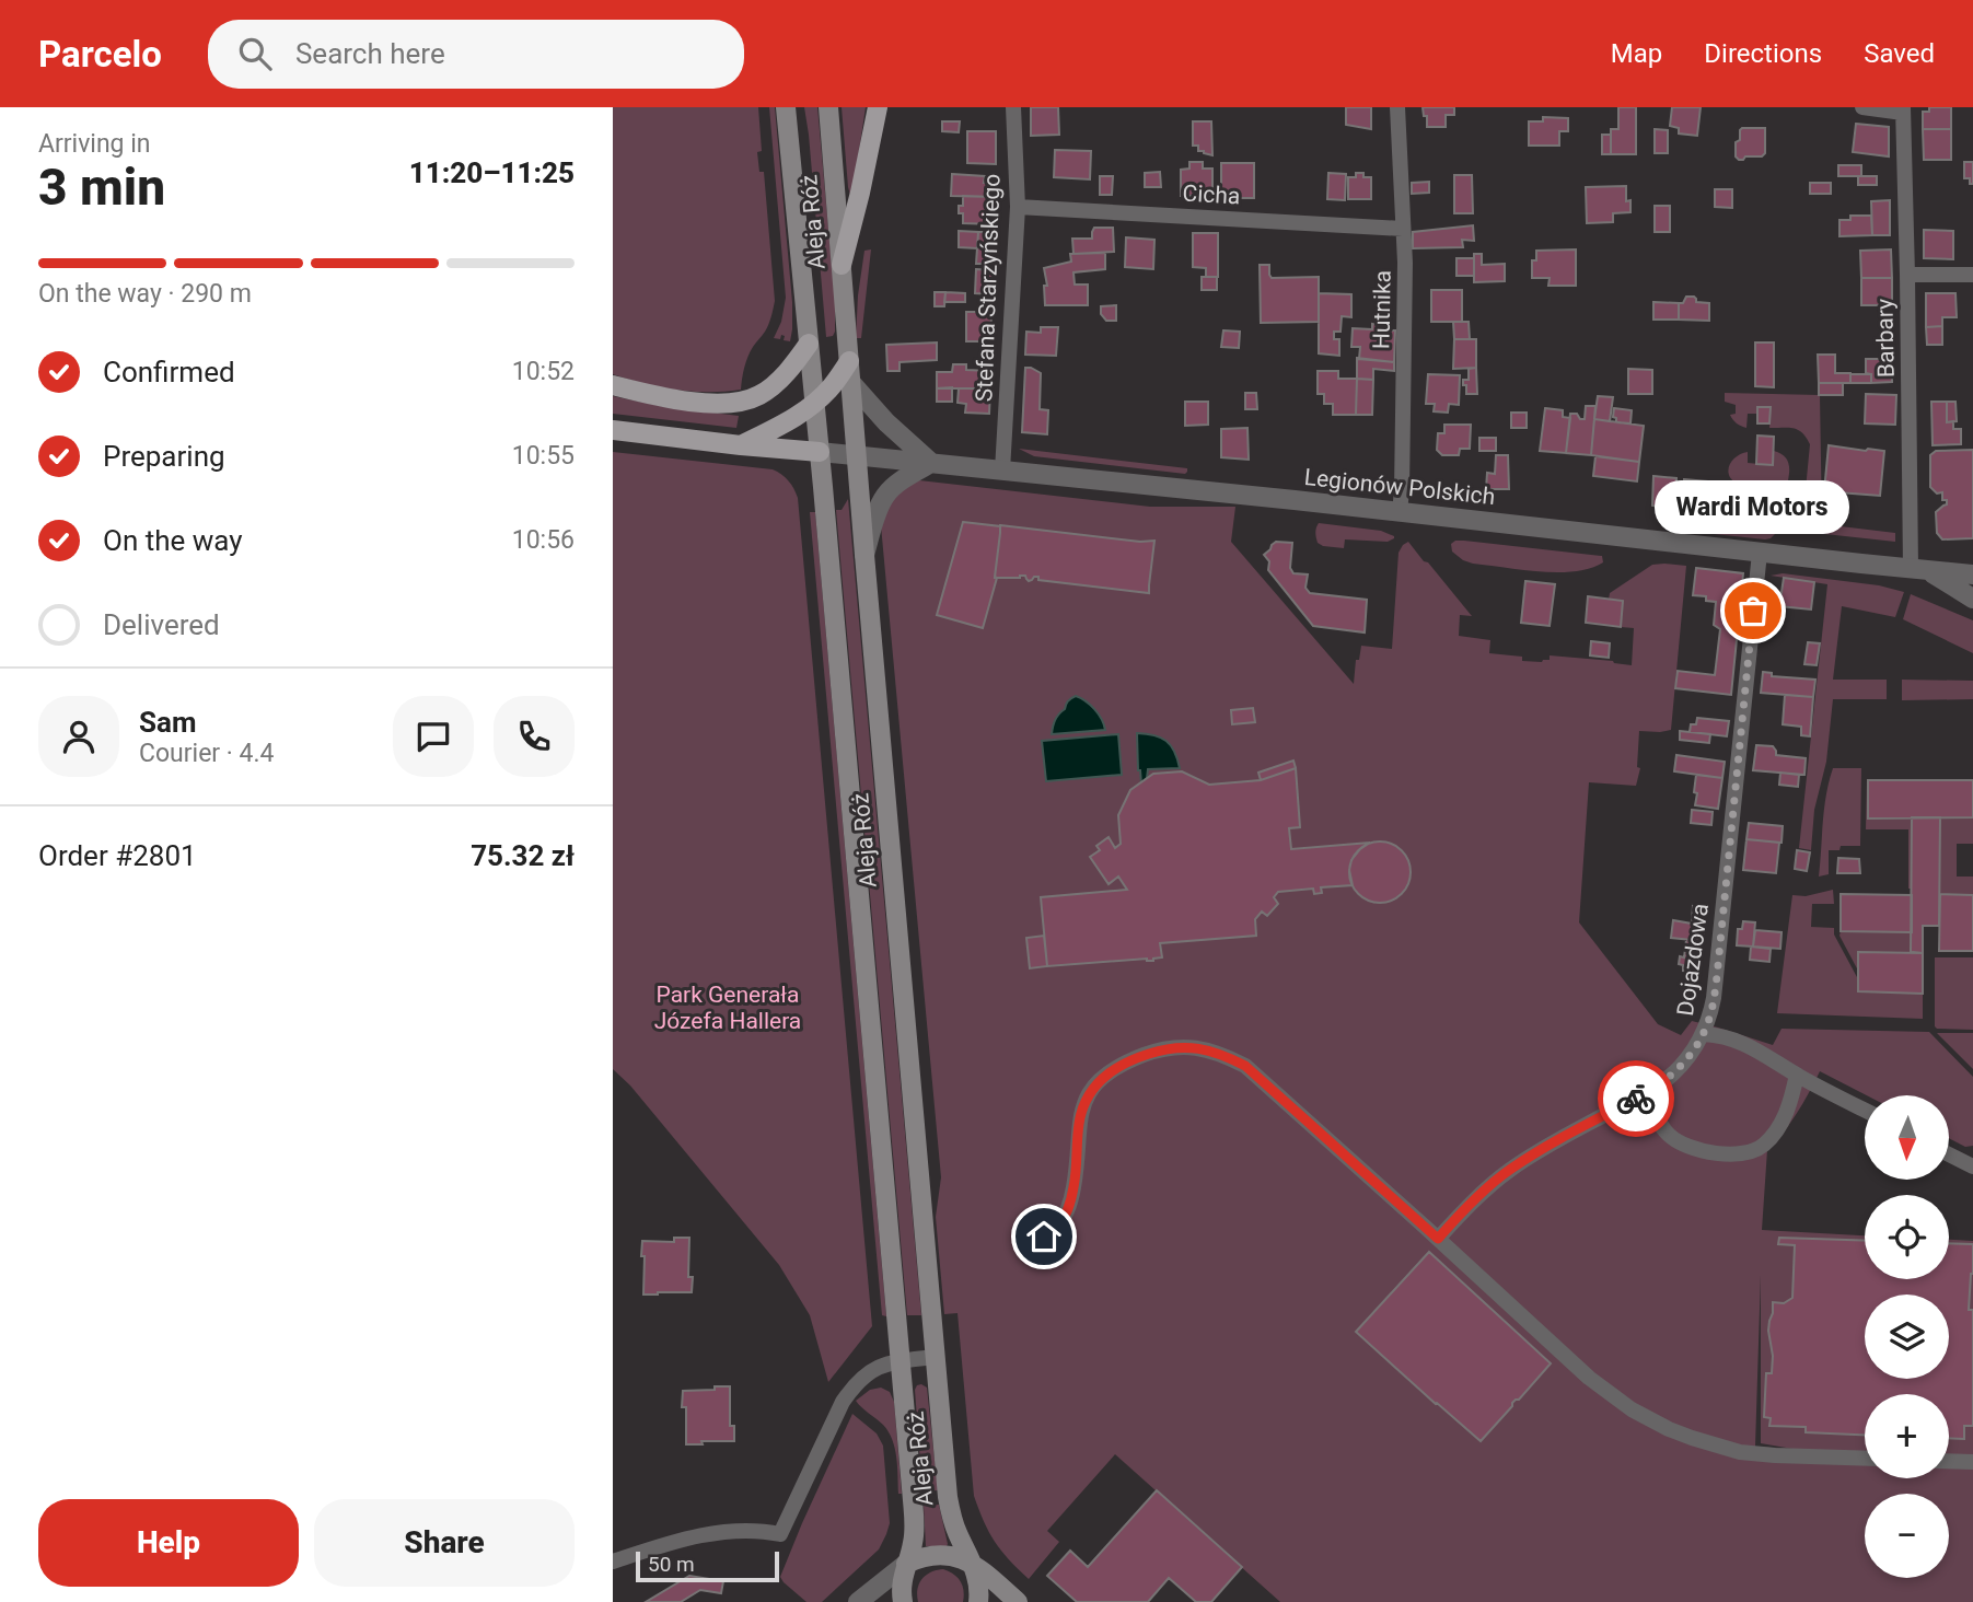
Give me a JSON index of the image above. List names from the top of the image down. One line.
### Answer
{"streets":{"main road":["Aleja Róż"],"street":["Cicha","Stefana Starzyńskiego","Hutnika","Barbary","Legionów Polskich","Dojazdowa"]},"crossings":[["Cicha","Stefana Starzyńskiego"],["Cicha","Hutnika"],["Aleja Róż","Legionów Polskich"],["Stefana Starzyńskiego","Legionów Polskich"],["Hutnika","Legionów Polskich"],["Barbary","Legionów Polskich"],["Legionów Polskich","Dojazdowa"]],"parks":["Park Generała Józefa Hallera"],"places":["Wardi Motors"],"scale_bar":"50 m","north":"bottom","page":{"header":"Parcelo","search":"Search here","nav":["Map","Directions","Saved"],"heading":["3 min","Arriving in","11:20–11:25"],"panel":["Sam","Courier · 4.4","Order #2801","75.32 zł"],"bar":"On the way · 290 m","list":[["Confirmed","10:52"],["Preparing","10:55"],["On the way","10:56"],"Delivered"],"bubble":"Wardi Motors","map_buttons":["+","−"],"buttons":["Help","Share"],"scale":"50 m"}}
